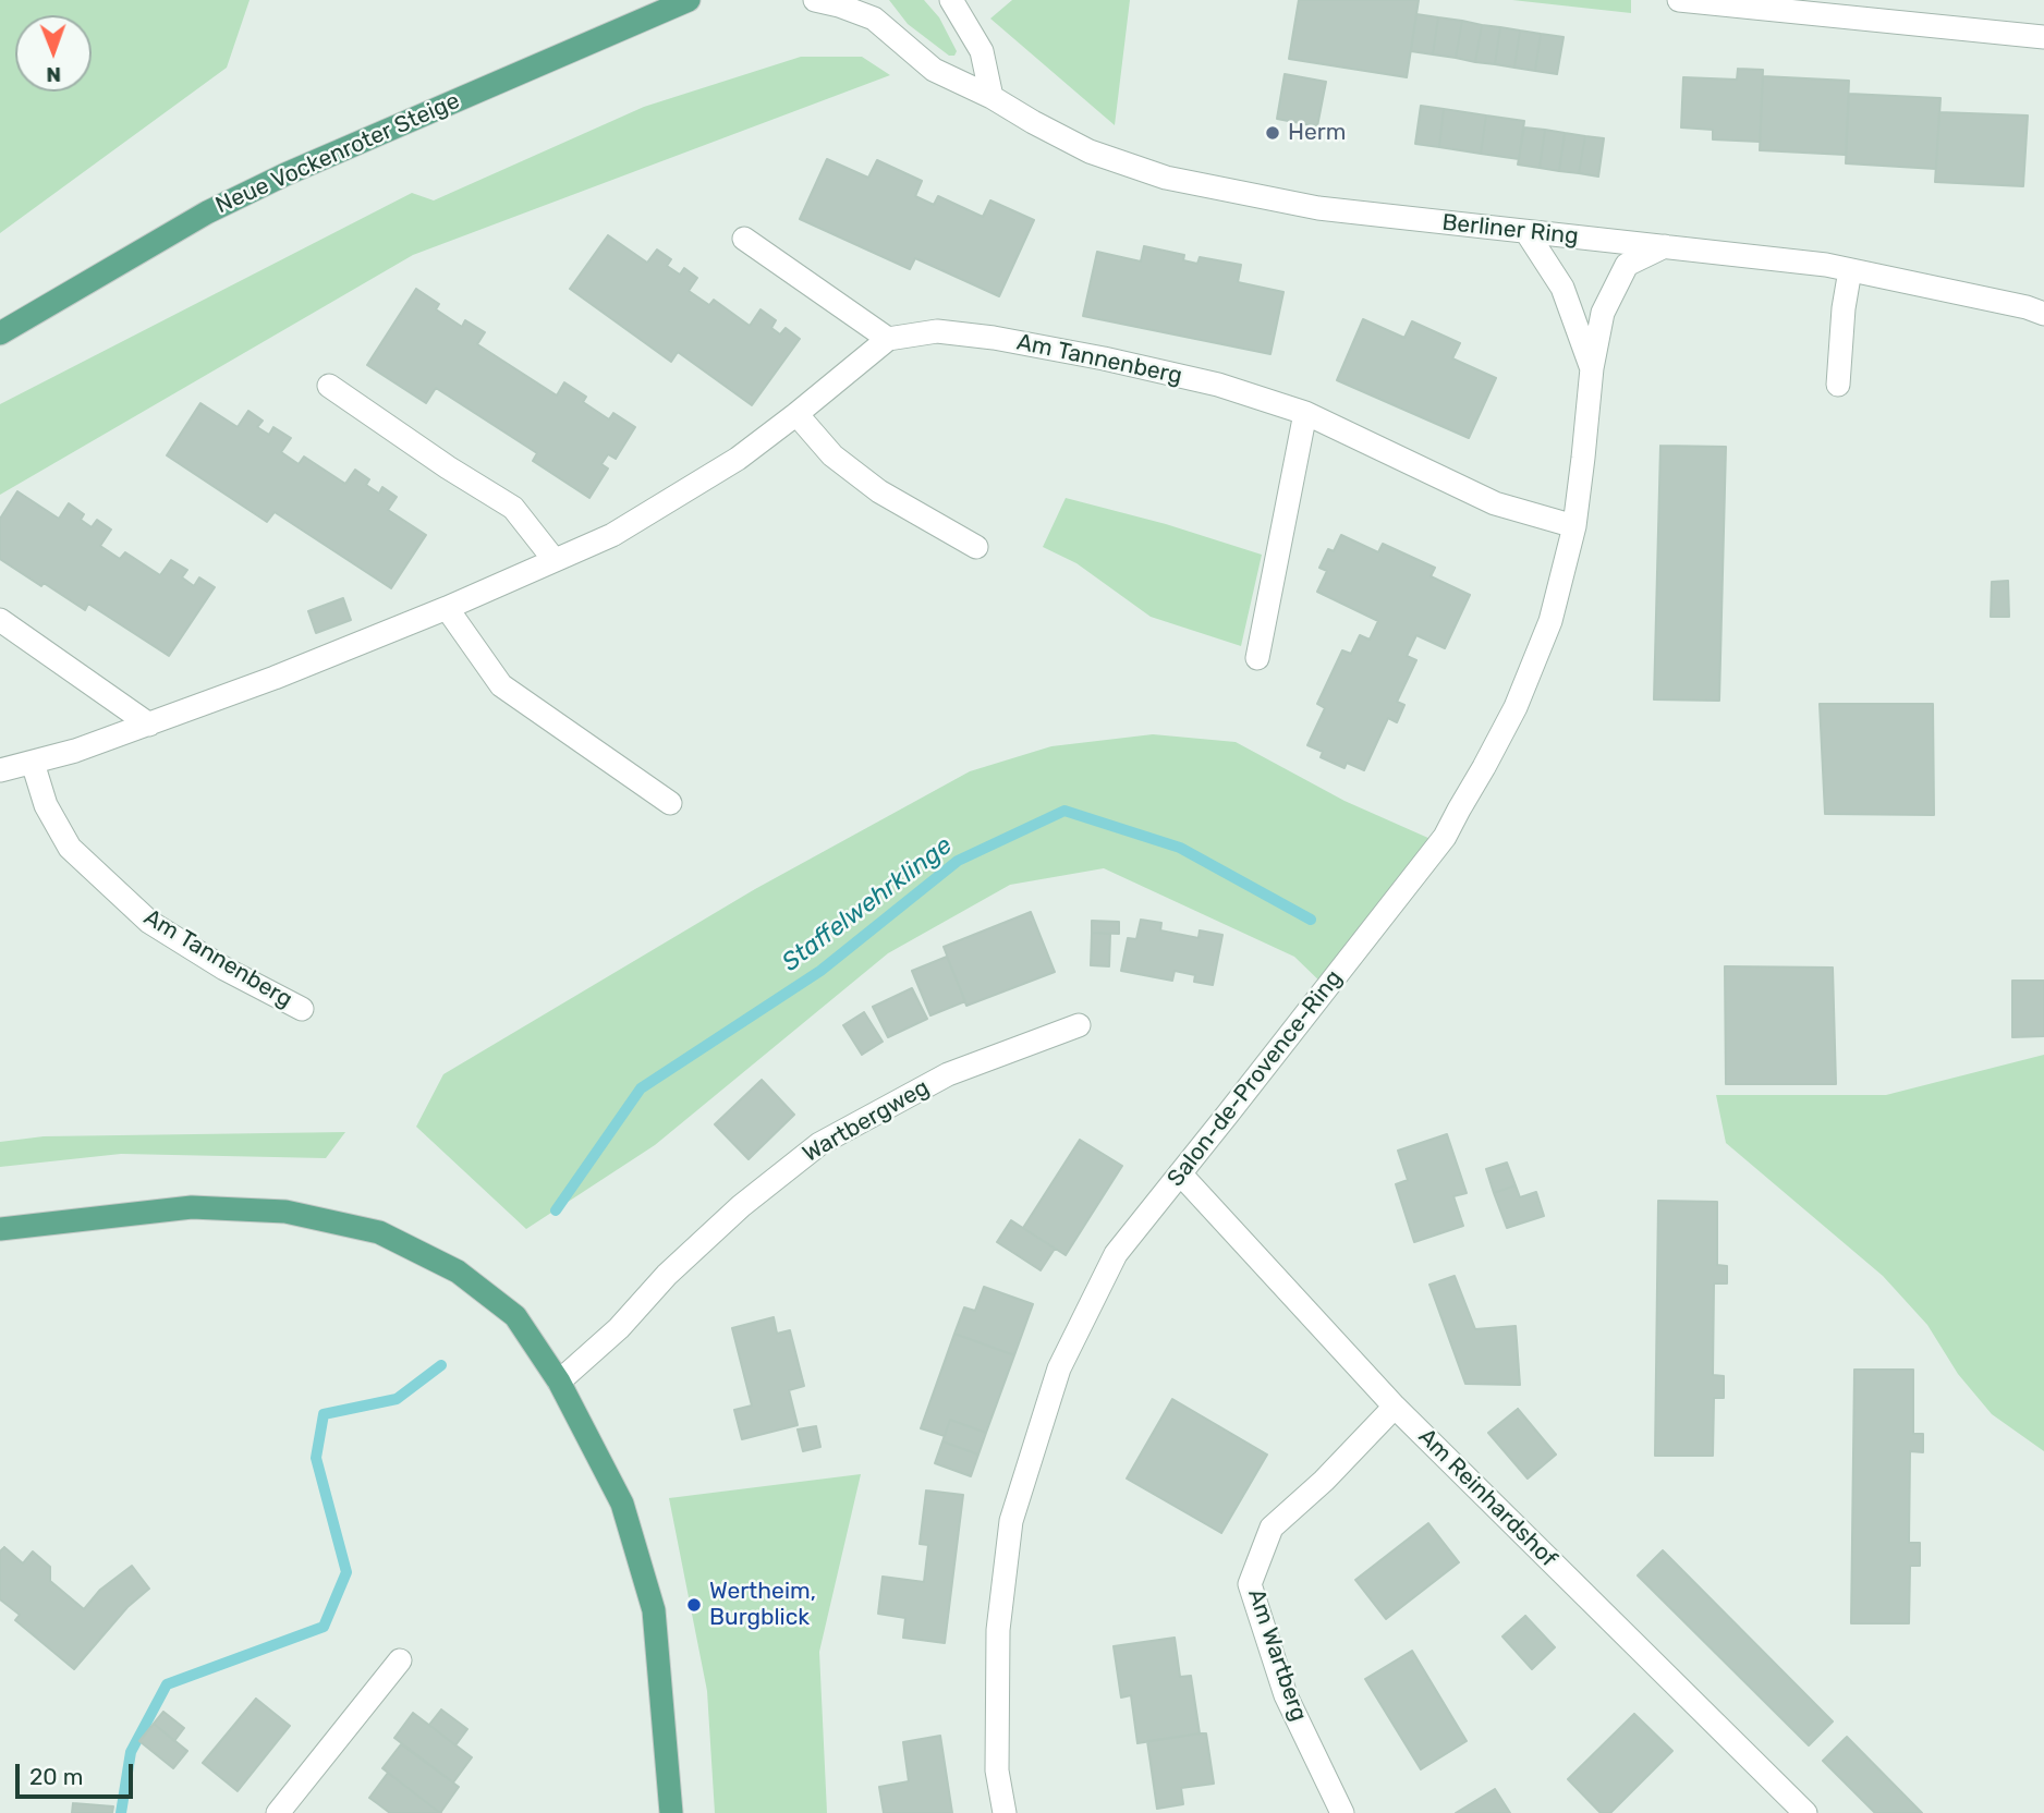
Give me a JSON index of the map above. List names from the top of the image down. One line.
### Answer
{"streets":{"main road":["Neue Vockenroter Steige"],"street":["Berliner Ring","Am Tannenberg","Salon-de-Provence-Ring","Wartbergweg","Am Reinhardshof","Am Wartberg"]},"crossings":[["Berliner Ring","Salon-de-Provence-Ring"],["Am Tannenberg","Salon-de-Provence-Ring"],["Salon-de-Provence-Ring","Am Reinhardshof"],["Am Reinhardshof","Am Wartberg"]],"water":["Staffelwehrklinge"],"places":["Herm","Wertheim, Burgblick"],"scale_bar":"20 m","north":"bottom"}
